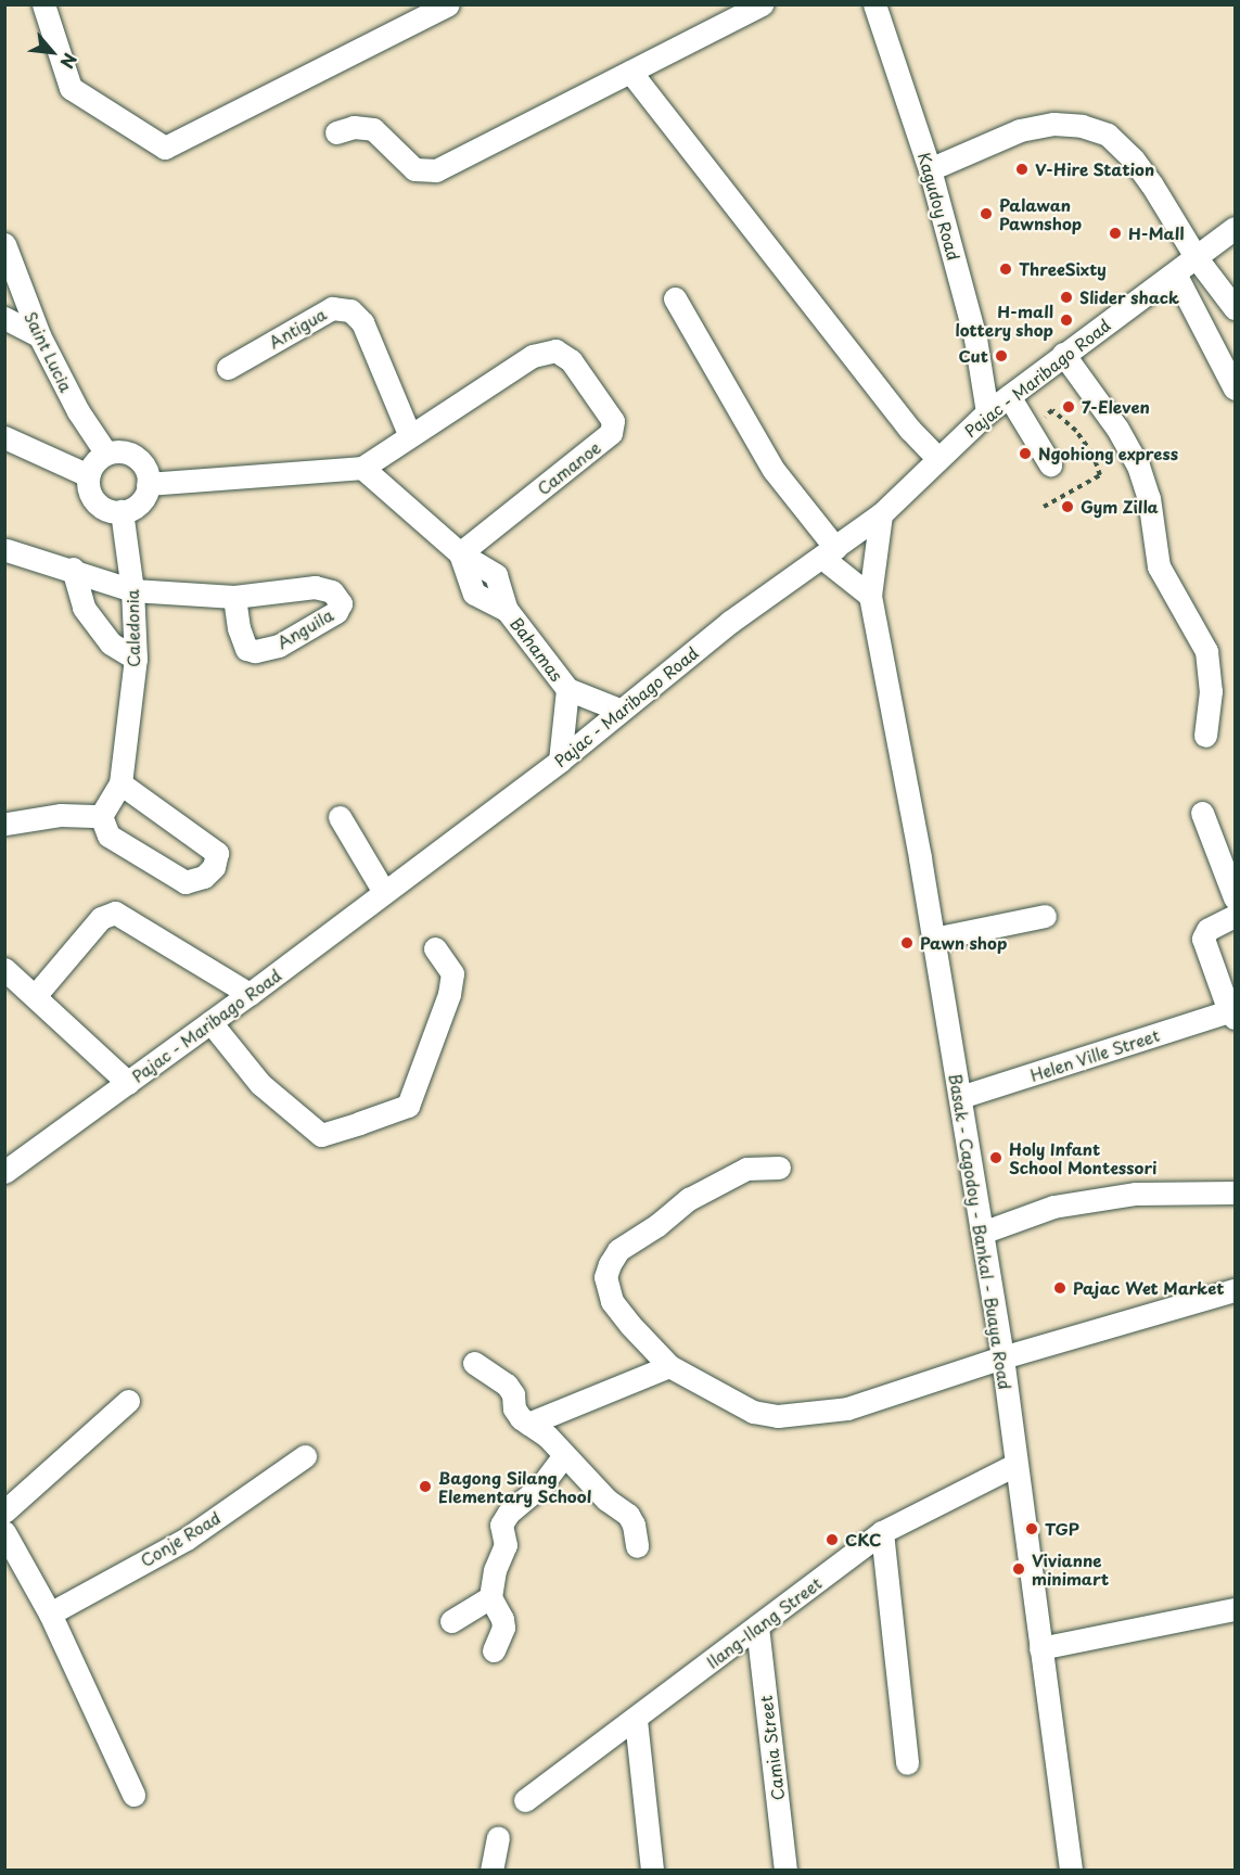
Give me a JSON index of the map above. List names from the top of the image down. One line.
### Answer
{"streets":{"street":["Kagudoy Road","Antigua","Saint Lucia","Pajac - Maribago Road","Camanoe","Caledonia","Bahamas","Helen Ville Street","Basak - Cagodoy - Bankal - Buaya Road","Conje Road","Ilang-Ilang Street","Camia Street"]},"crossings":[["Kagudoy Road","Pajac - Maribago Road"],["Antigua","Camanoe"],["Saint Lucia","Caledonia"],["Pajac - Maribago Road","Bahamas"],["Pajac - Maribago Road","Basak - Cagodoy - Bankal - Buaya Road"],["Camanoe","Bahamas"],["Helen Ville Street","Basak - Cagodoy - Bankal - Buaya Road"],["Basak - Cagodoy - Bankal - Buaya Road","Ilang-Ilang Street"],["Ilang-Ilang Street","Camia Street"]],"places":["V-Hire Station","Palawan Pawnshop","H-Mall","ThreeSixty","Slider shack","H-mall lottery shop","Cut","7-Eleven","Ngohiong express","Gym Zilla","Pawn shop","Holy Infant School Montessori","Pajac Wet Market","Bagong Silang Elementary School","TGP","CKC","Vivianne minimart"],"north":"bottom right"}
